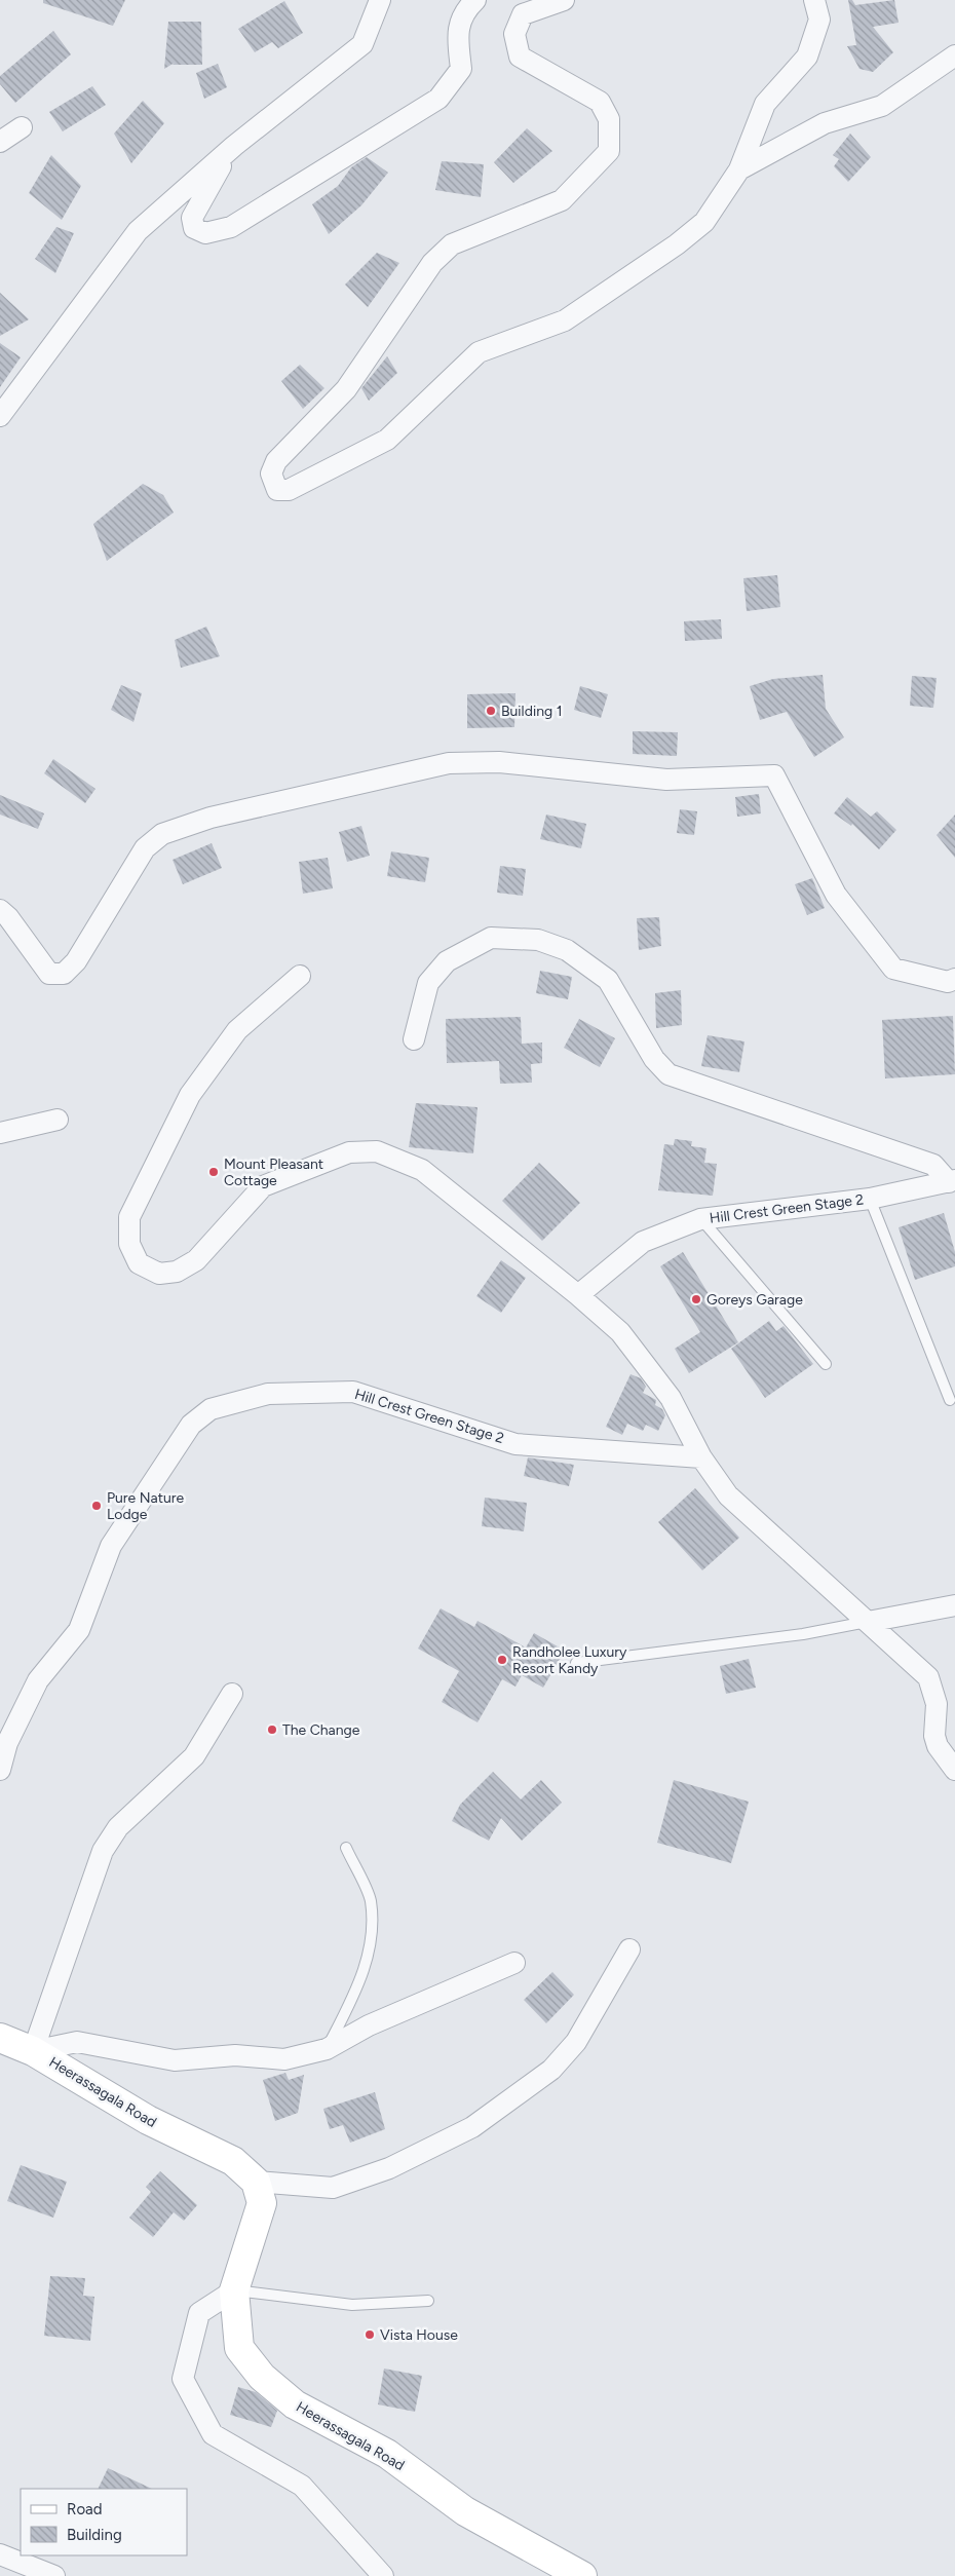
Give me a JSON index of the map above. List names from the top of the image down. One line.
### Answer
{"streets":{"street":["Hill Crest Green Stage 2","Heerassagala Road"]},"places":["Building 1","Mount Pleasant Cottage","Goreys Garage","Pure Nature Lodge","Randholee Luxury Resort Kandy","The Change","Vista House"],"legend":["Road","Building"]}
